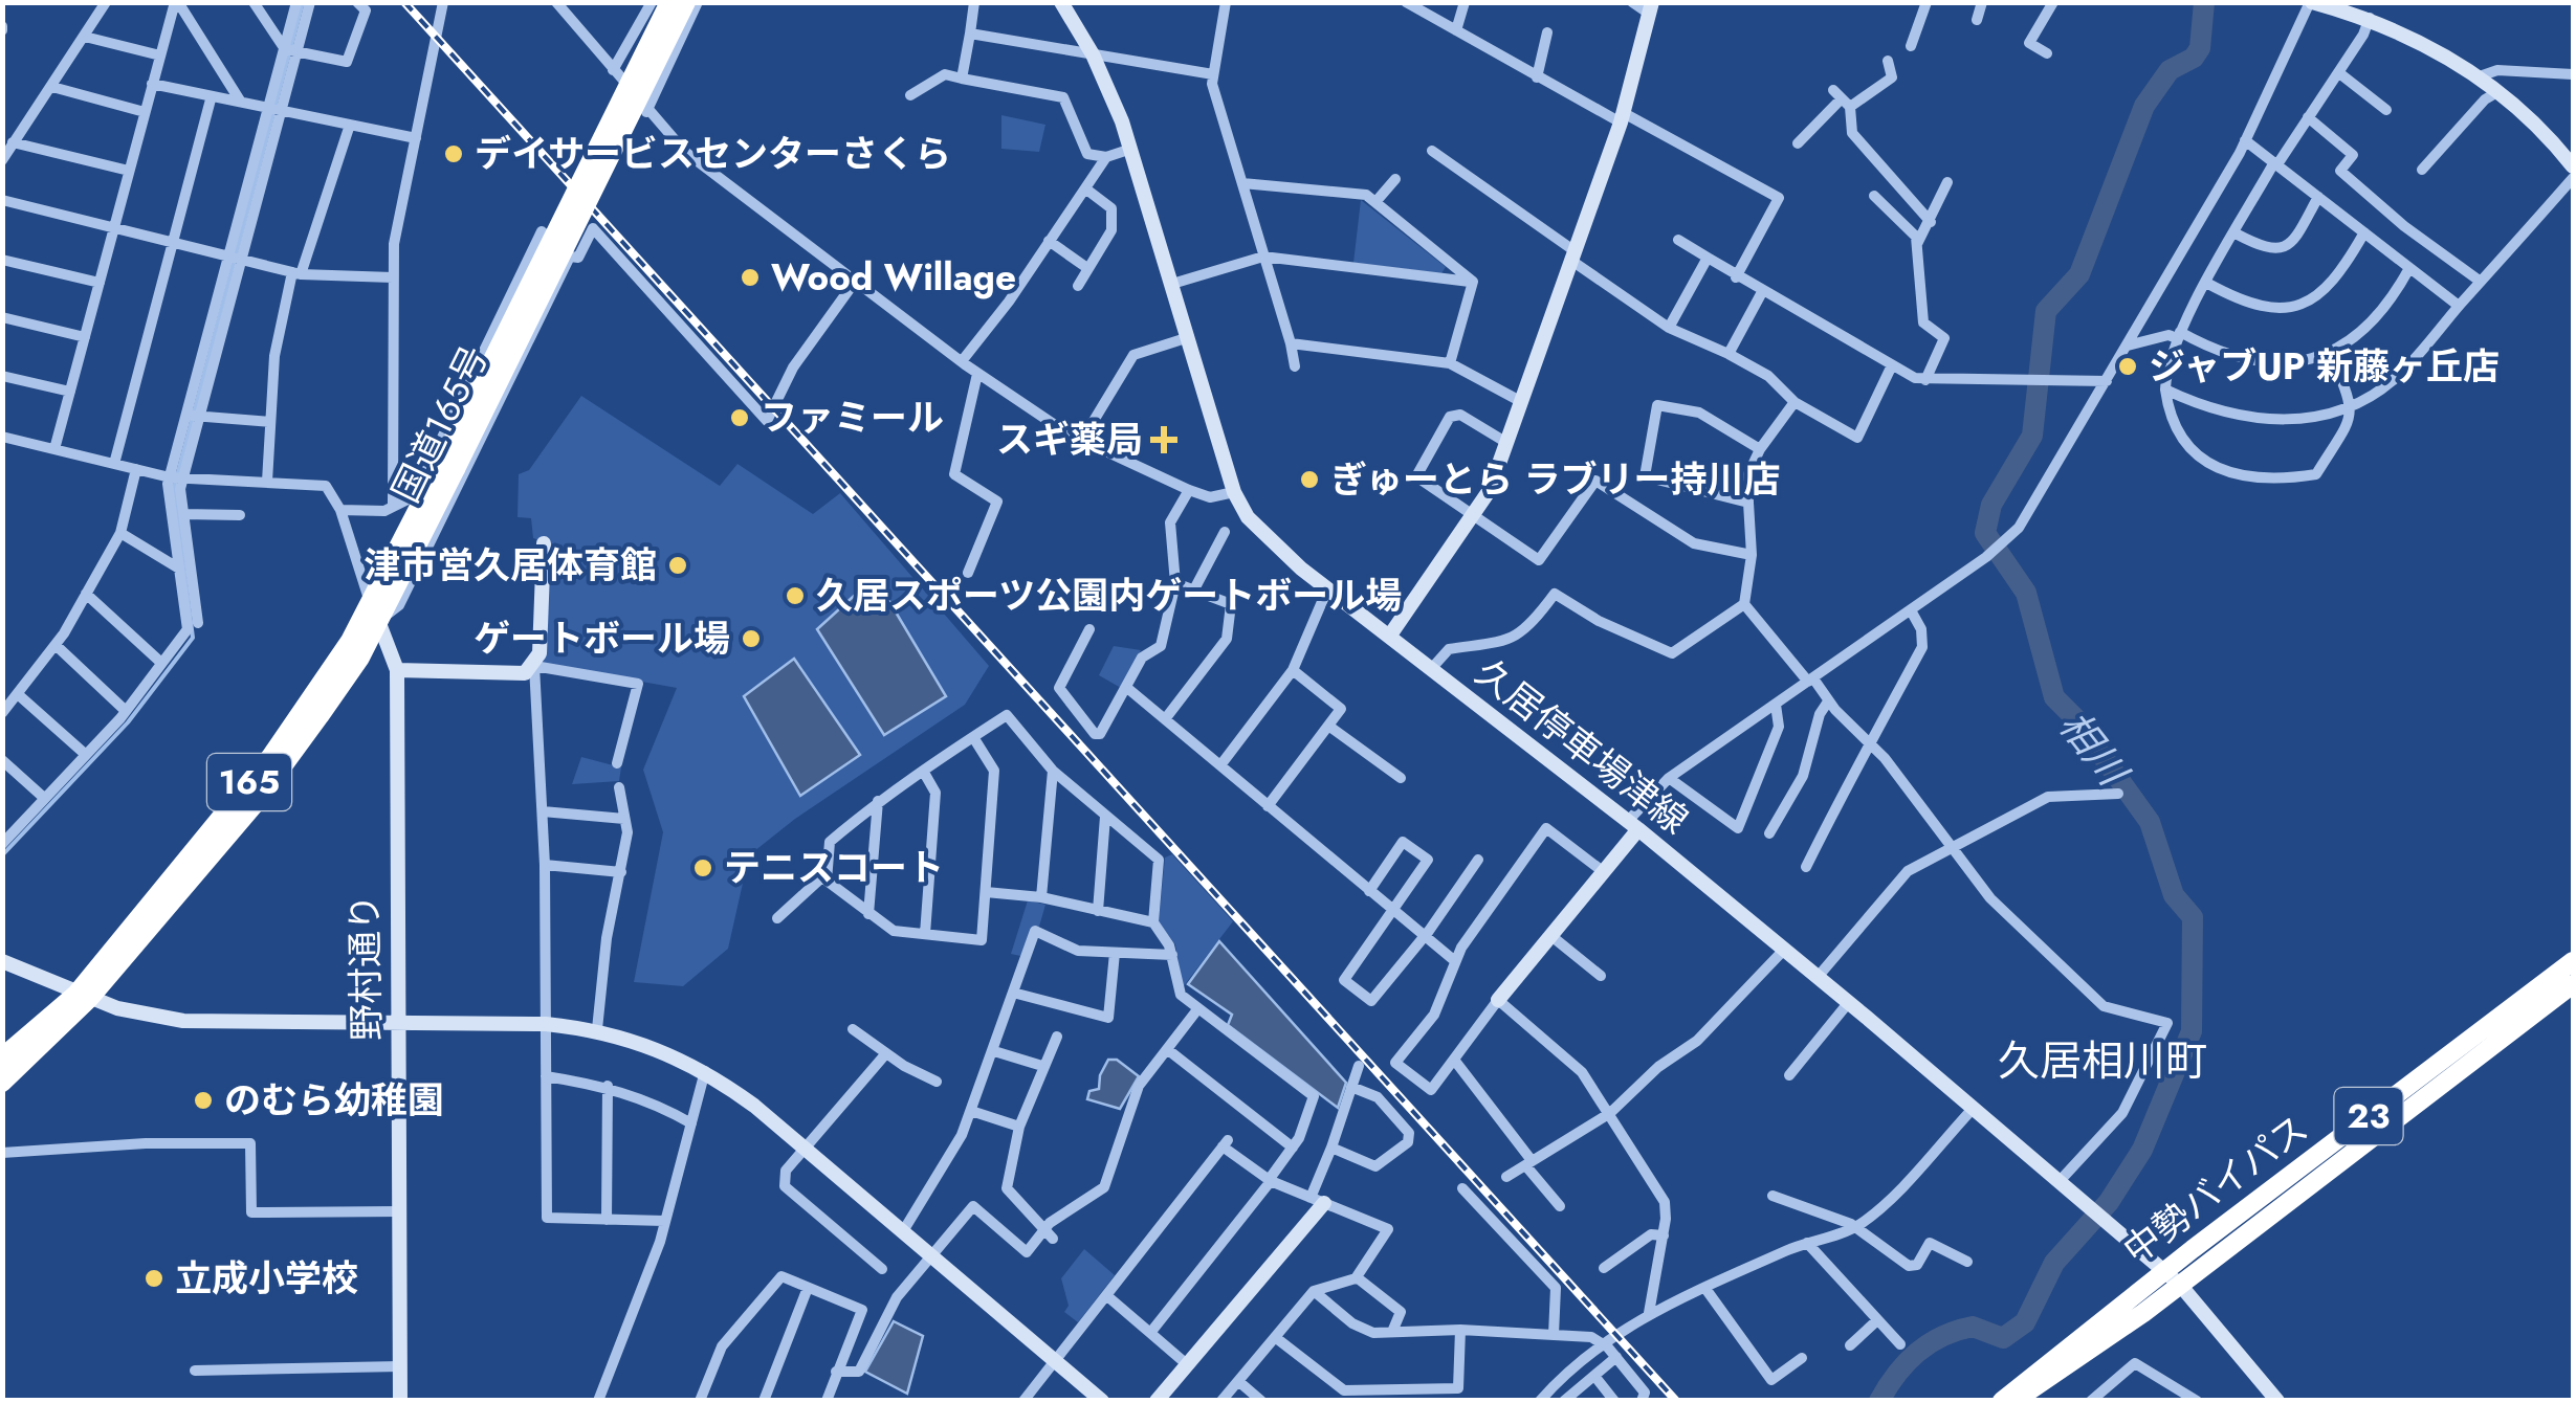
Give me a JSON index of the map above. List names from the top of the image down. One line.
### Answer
{"streets":{"highway":["国道165号","165","23","中勢バイパス"],"street":["久居停車場津線","野村通り"]},"crossings":[["国道165号","野村通り"],["久居停車場津線","中勢バイパス"]],"districts":["久居相川町"],"water":["相川"],"places":{"other":["デイサービスセンターさくら","Wood Willage","ジャブUP 新藤ヶ丘店","ファミール","ぎゅーとら ラブリー持川店","津市営久居体育館","久居スポーツ公園内ゲートボール場","ゲートボール場","テニスコート","のむら幼稚園","立成小学校"],"health":["スギ薬局"]}}
